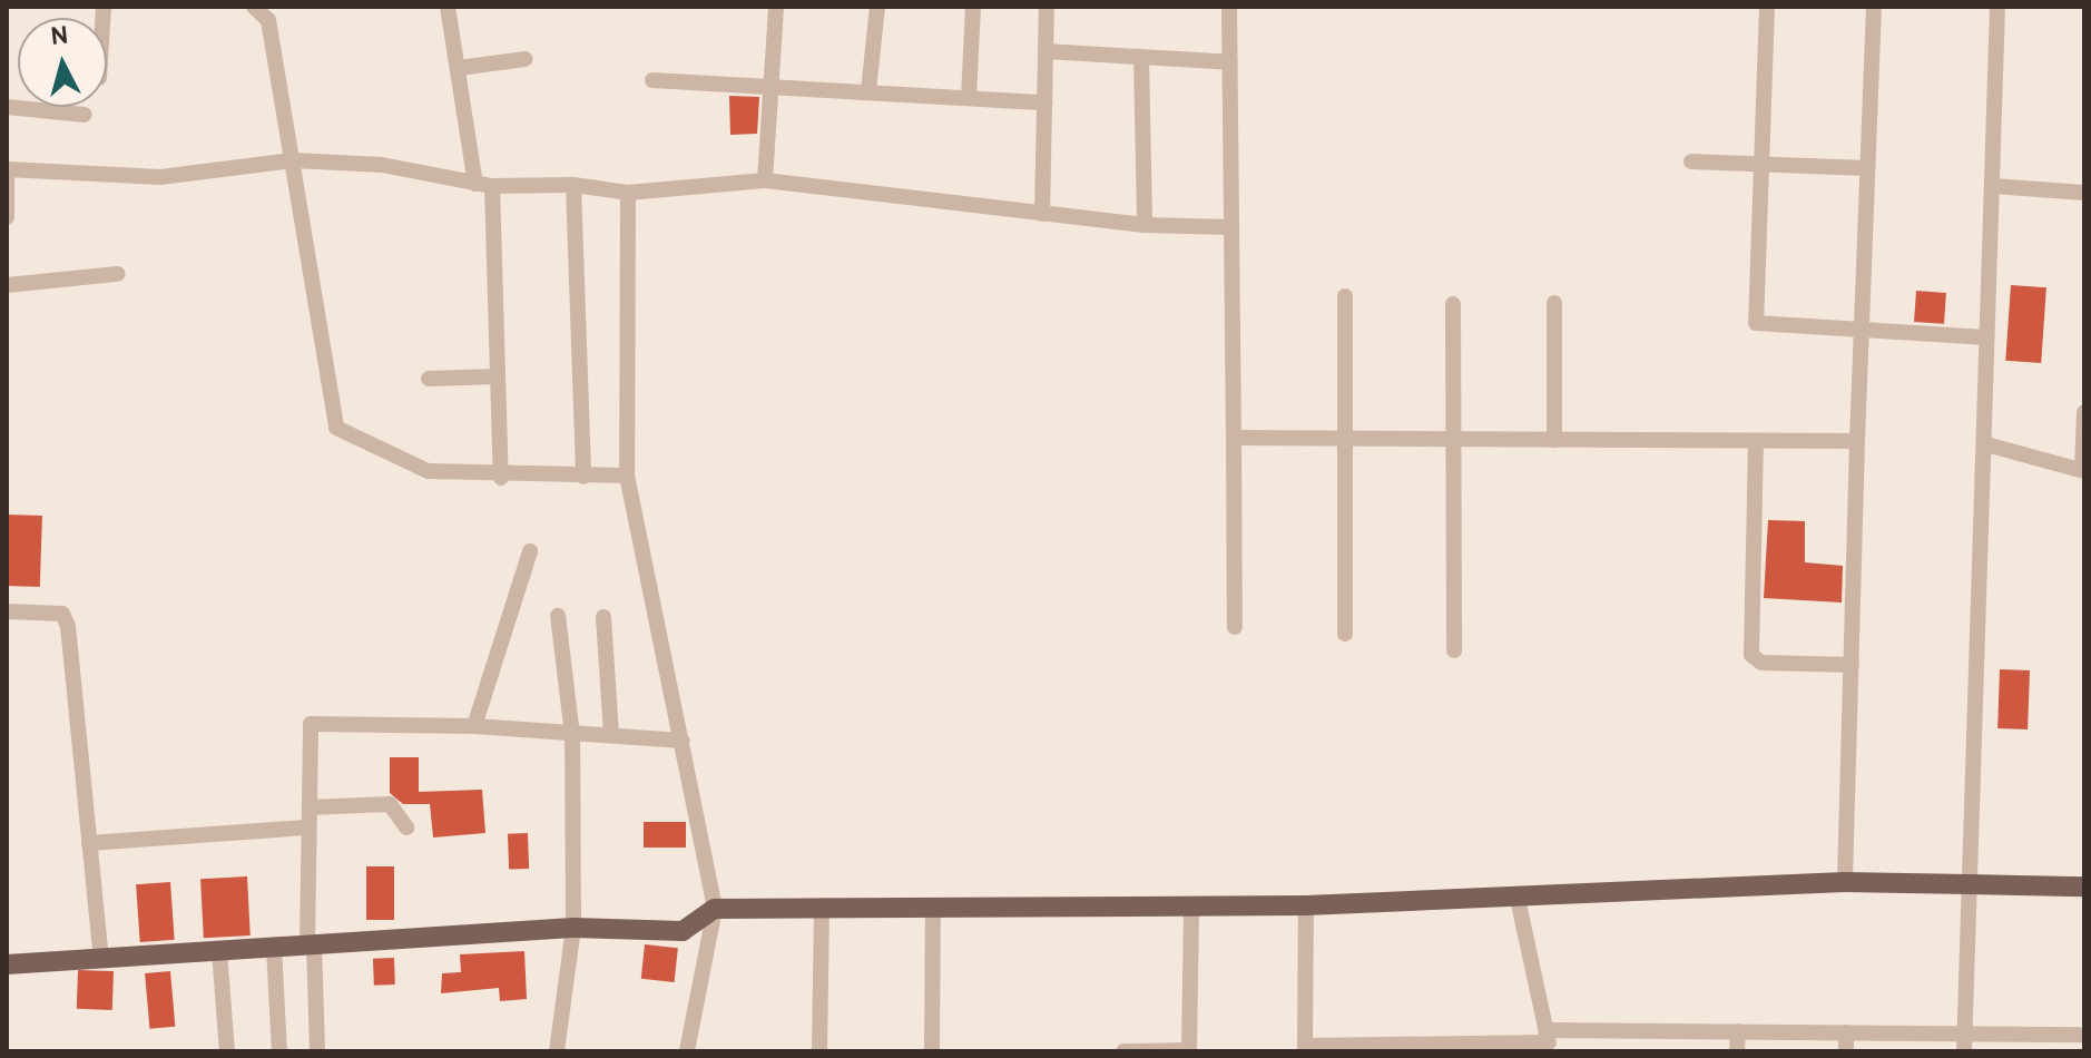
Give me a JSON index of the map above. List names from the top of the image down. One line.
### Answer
{"north":"top"}
